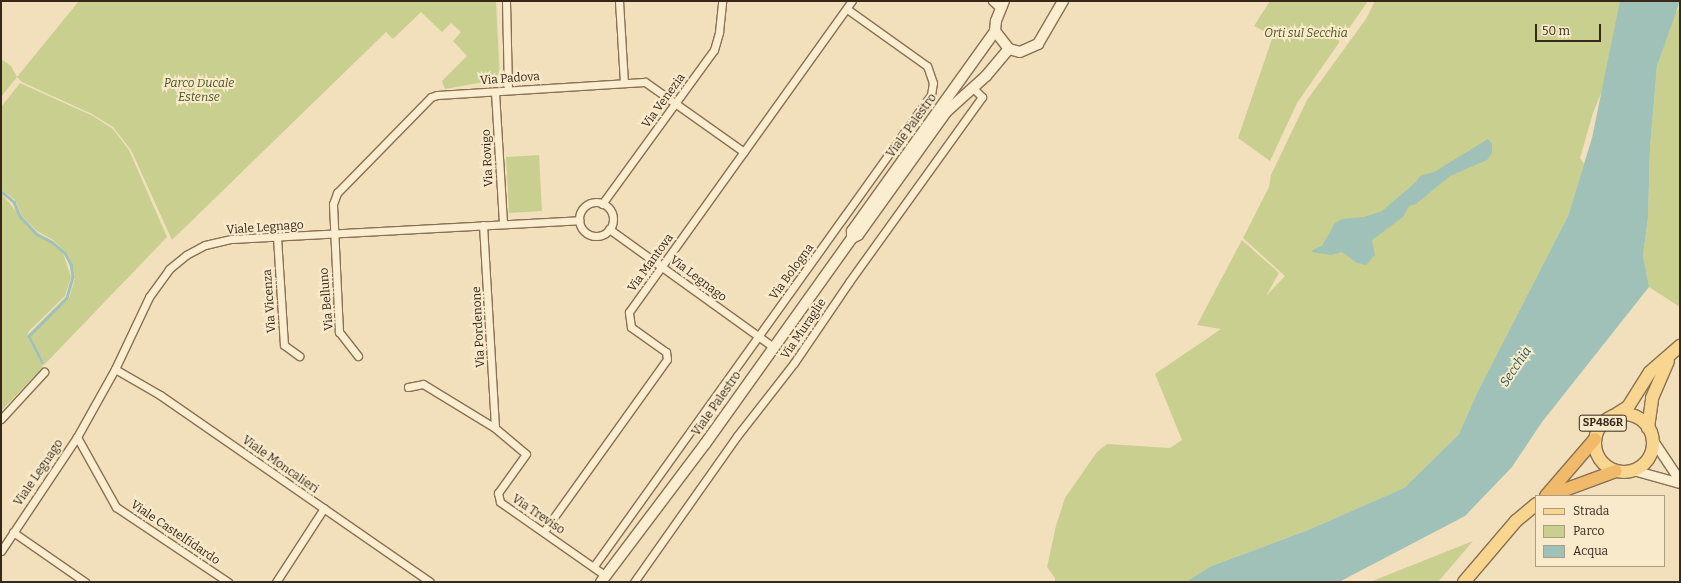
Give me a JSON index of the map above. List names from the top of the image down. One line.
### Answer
{"streets":{"highway":["SP486R"],"main road":["Viale Palestro"],"street":["Via Padova","Via Venezia","Via Rovigo","Viale Legnago","Via Mantova","Via Bologna","Via Legnago","Via Belluno","Via Vicenza","Via Pordenone","Via Muraglie","Viale Moncalieri","Via Treviso","Viale Castelfidardo"]},"crossings":[["Via Padova","Via Venezia"],["Via Padova","Via Rovigo"],["Via Padova","Viale Legnago"],["Via Padova","Via Mantova"],["Via Padova","Via Belluno"],["Via Venezia","Viale Legnago"],["Via Venezia","Via Legnago"],["Viale Palestro","Via Legnago"],["Viale Palestro","Via Muraglie"],["Viale Palestro","Via Treviso"],["Via Rovigo","Viale Legnago"],["Viale Legnago","Via Legnago"],["Viale Legnago","Via Belluno"],["Viale Legnago","Via Vicenza"],["Viale Legnago","Via Pordenone"],["Viale Legnago","Viale Moncalieri"],["Viale Legnago","Viale Castelfidardo"],["Via Mantova","Via Bologna"],["Via Mantova","Via Legnago"],["Via Mantova","Via Treviso"],["Via Bologna","Via Legnago"],["Via Bologna","Via Treviso"],["Via Pordenone","Via Treviso"]],"water":["Secchia"],"parks":["Orti sul Secchia","Parco Ducale Estense"],"legend":["Strada","Parco","Acqua"],"scale_bar":"50 m"}
